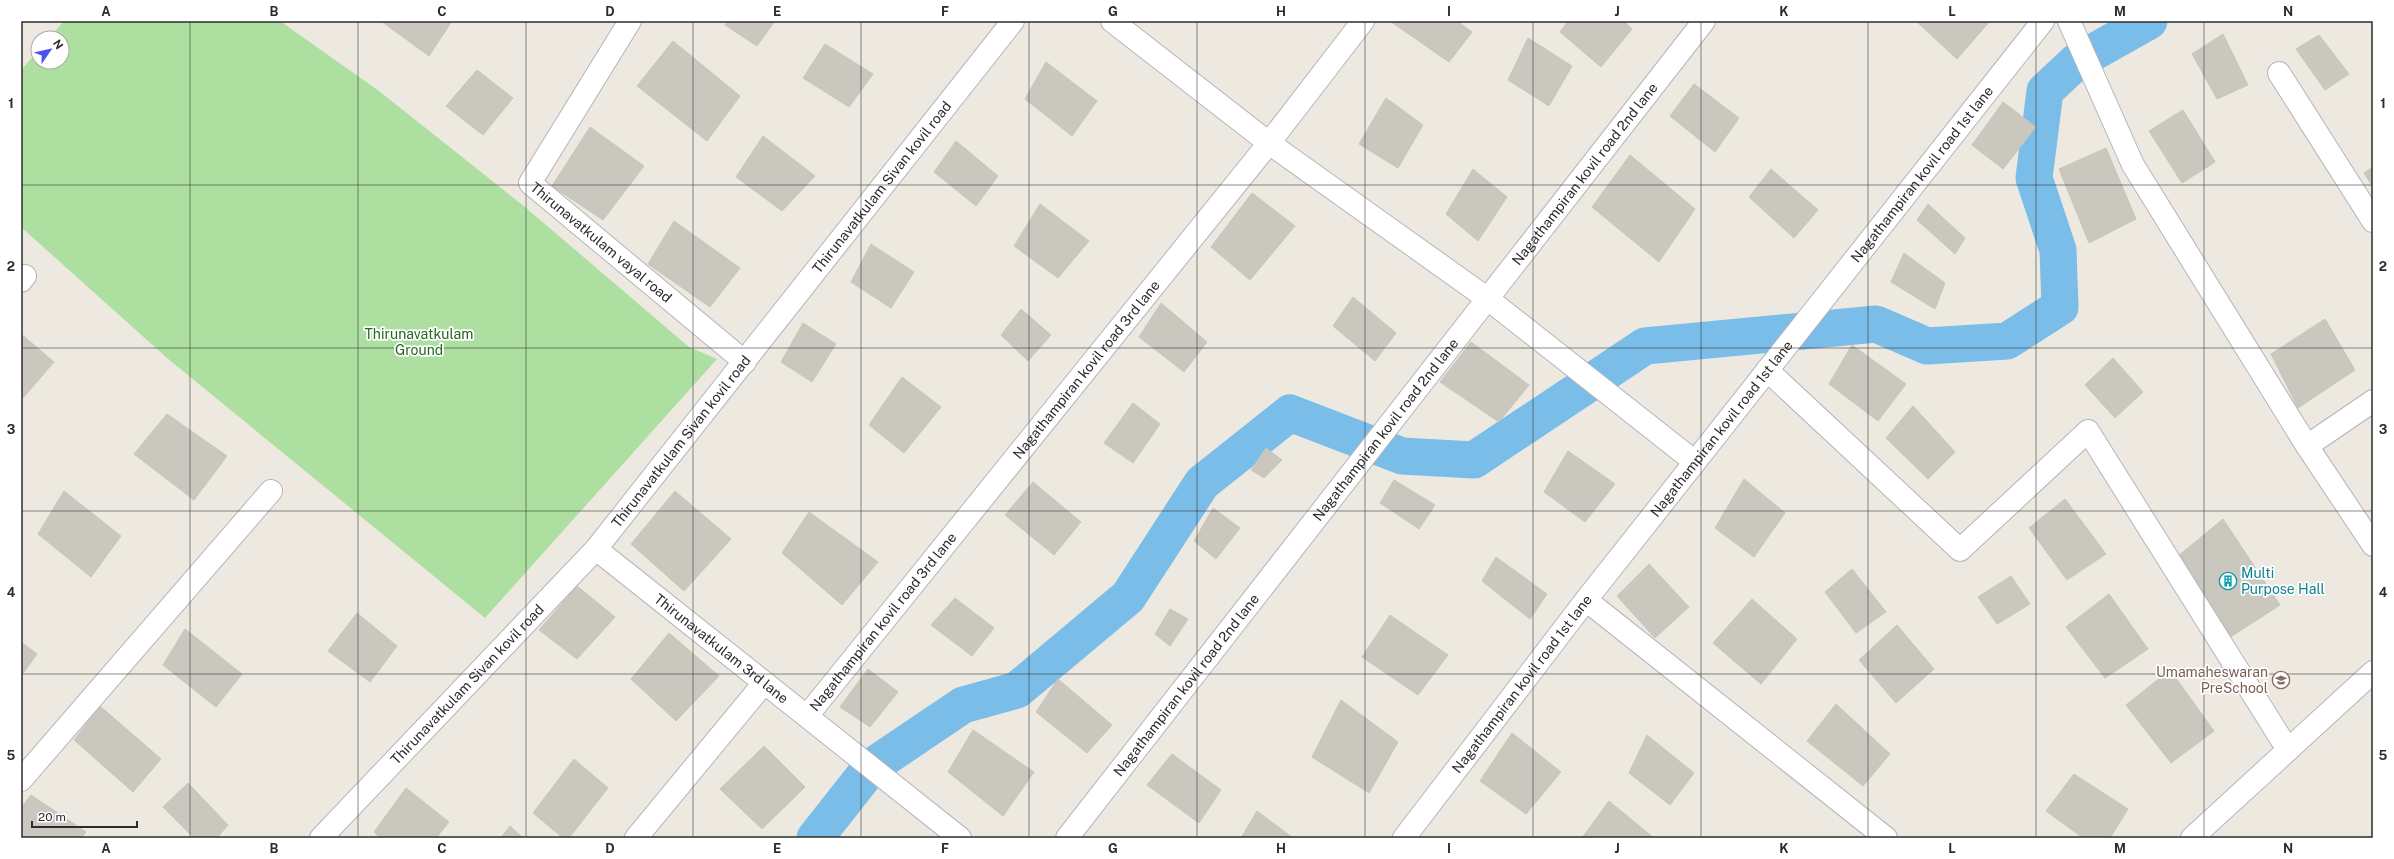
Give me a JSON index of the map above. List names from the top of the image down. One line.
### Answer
{"streets":{"street":["Nagathampiran kovil road 2nd lane","Nagathampiran kovil road 1st lane","Thirunavatkulam Sivan kovil road","Thirunavatkulam vayal road","Nagathampiran kovil road 3rd lane","Thirunavatkulam 3rd lane"]},"crossings":[["Thirunavatkulam Sivan kovil road","Thirunavatkulam vayal road"],["Thirunavatkulam Sivan kovil road","Thirunavatkulam 3rd lane"],["Nagathampiran kovil road 3rd lane","Thirunavatkulam 3rd lane"]],"parks":["Thirunavatkulam Ground"],"places":{"building":["Multi Purpose Hall"],"school or university":["Umamaheswaran PreSchool"]},"scale_bar":"20 m","north":"top right","grid":{"columns":["A","B","C","D","E","F","G","H","I","J","K","L","M","N"],"rows":["1","2","3","4","5"]}}
